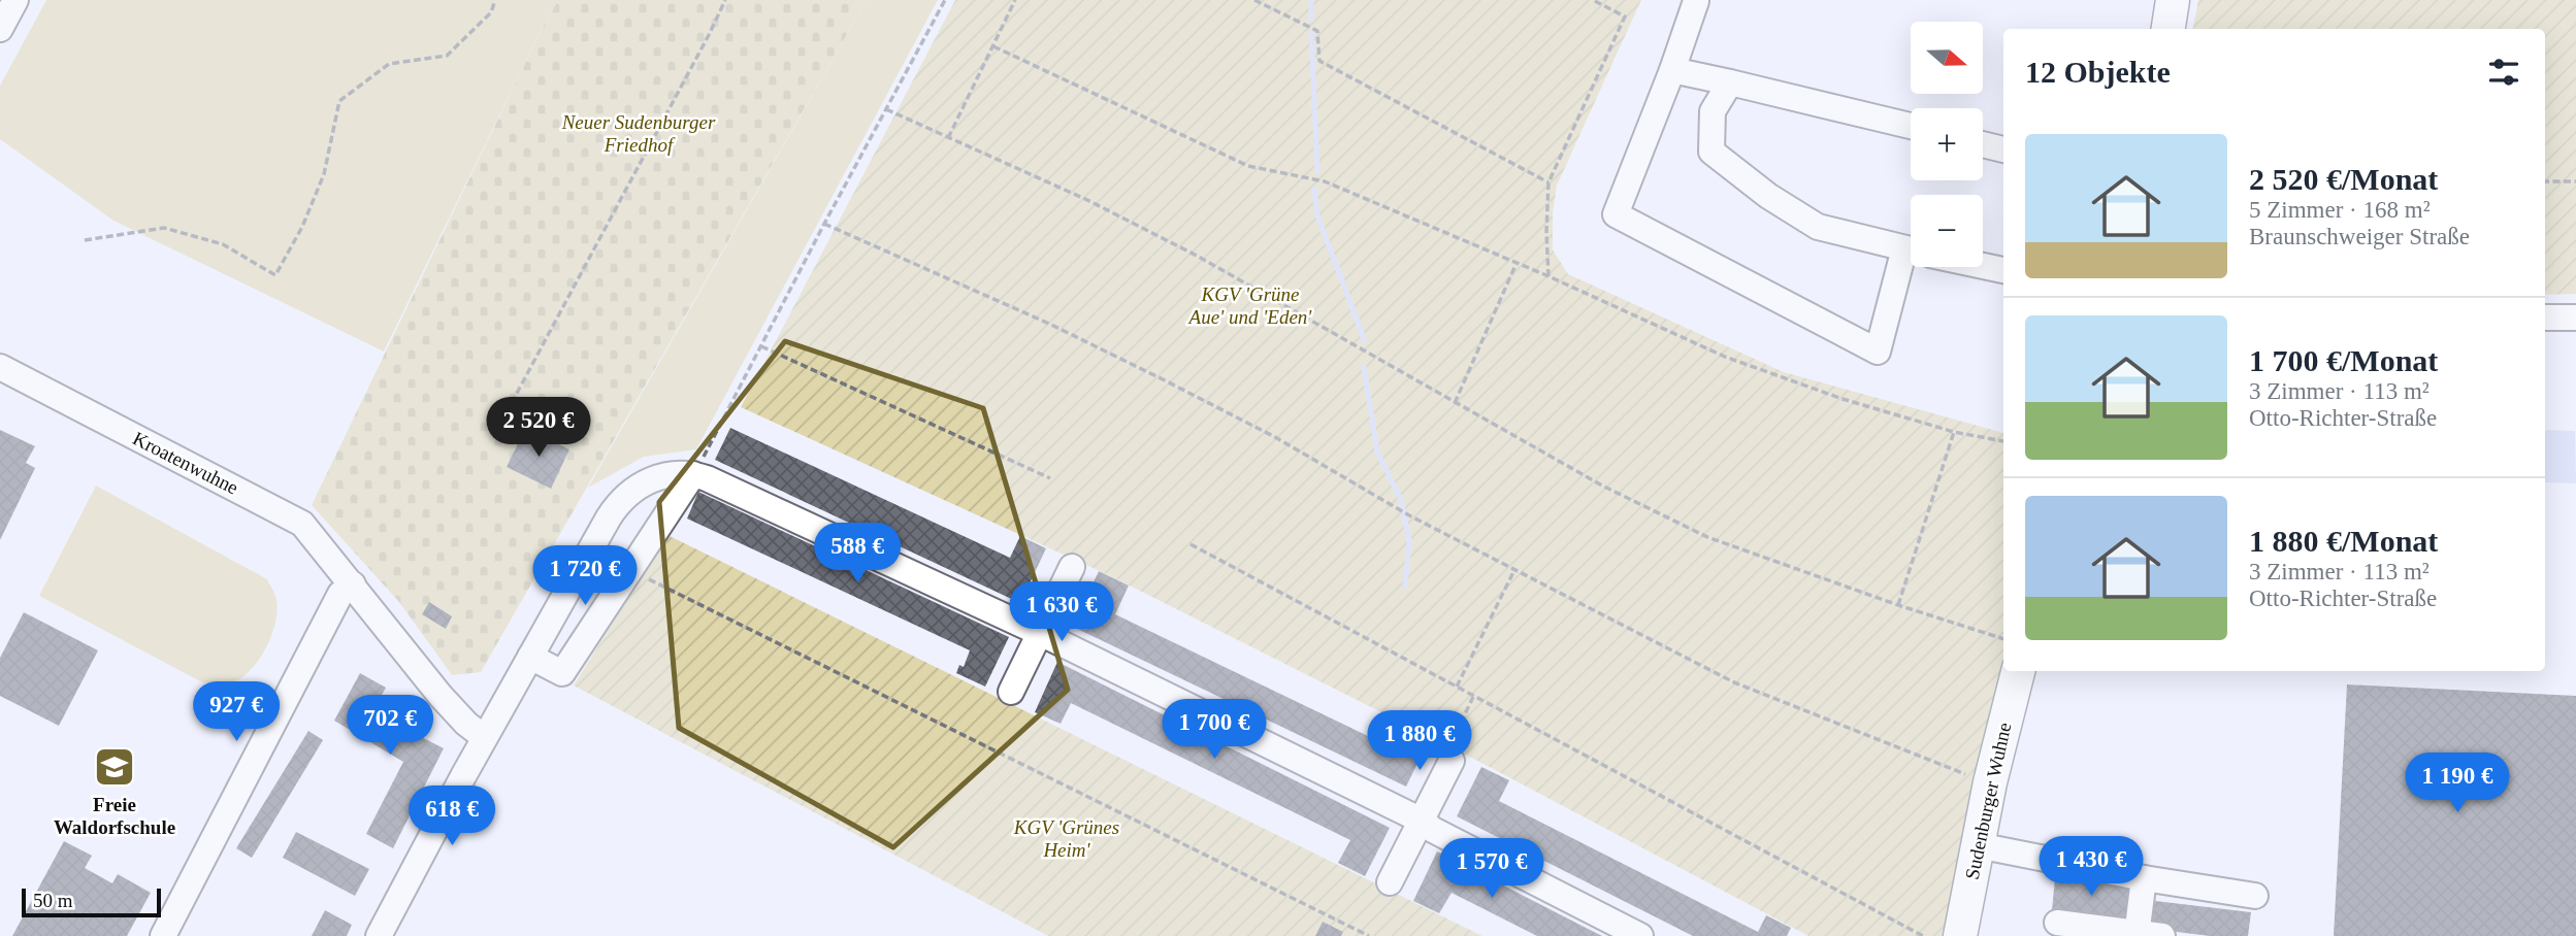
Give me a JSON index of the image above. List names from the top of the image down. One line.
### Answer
{"streets":{"main road":["Sudenburger Wuhne"],"street":["Kroatenwuhne"]},"parks":["Neuer Sudenburger Friedhof","KGV 'Grüne Aue' und 'Eden'","KGV 'Grünes Heim'"],"places":{"school or university":["Freie Waldorfschule"]},"scale_bar":"50 m","north":"right","page":{"map_buttons":["+","−"],"heading":"12 Objekte","list":[{"name":"2 520 €/Monat","note":"5 Zimmer · 168 m² · Braunschweiger Straße"},{"name":"1 700 €/Monat","note":"3 Zimmer · 113 m² · Otto-Richter-Straße"},{"name":"1 880 €/Monat","note":"3 Zimmer · 113 m² · Otto-Richter-Straße"}],"price":["2 520 €","588 €","1 720 €","1 630 €","927 €","702 €","1 700 €","1 880 €","1 190 €","618 €","1 430 €","1 570 €"],"scale":"50 m"}}
